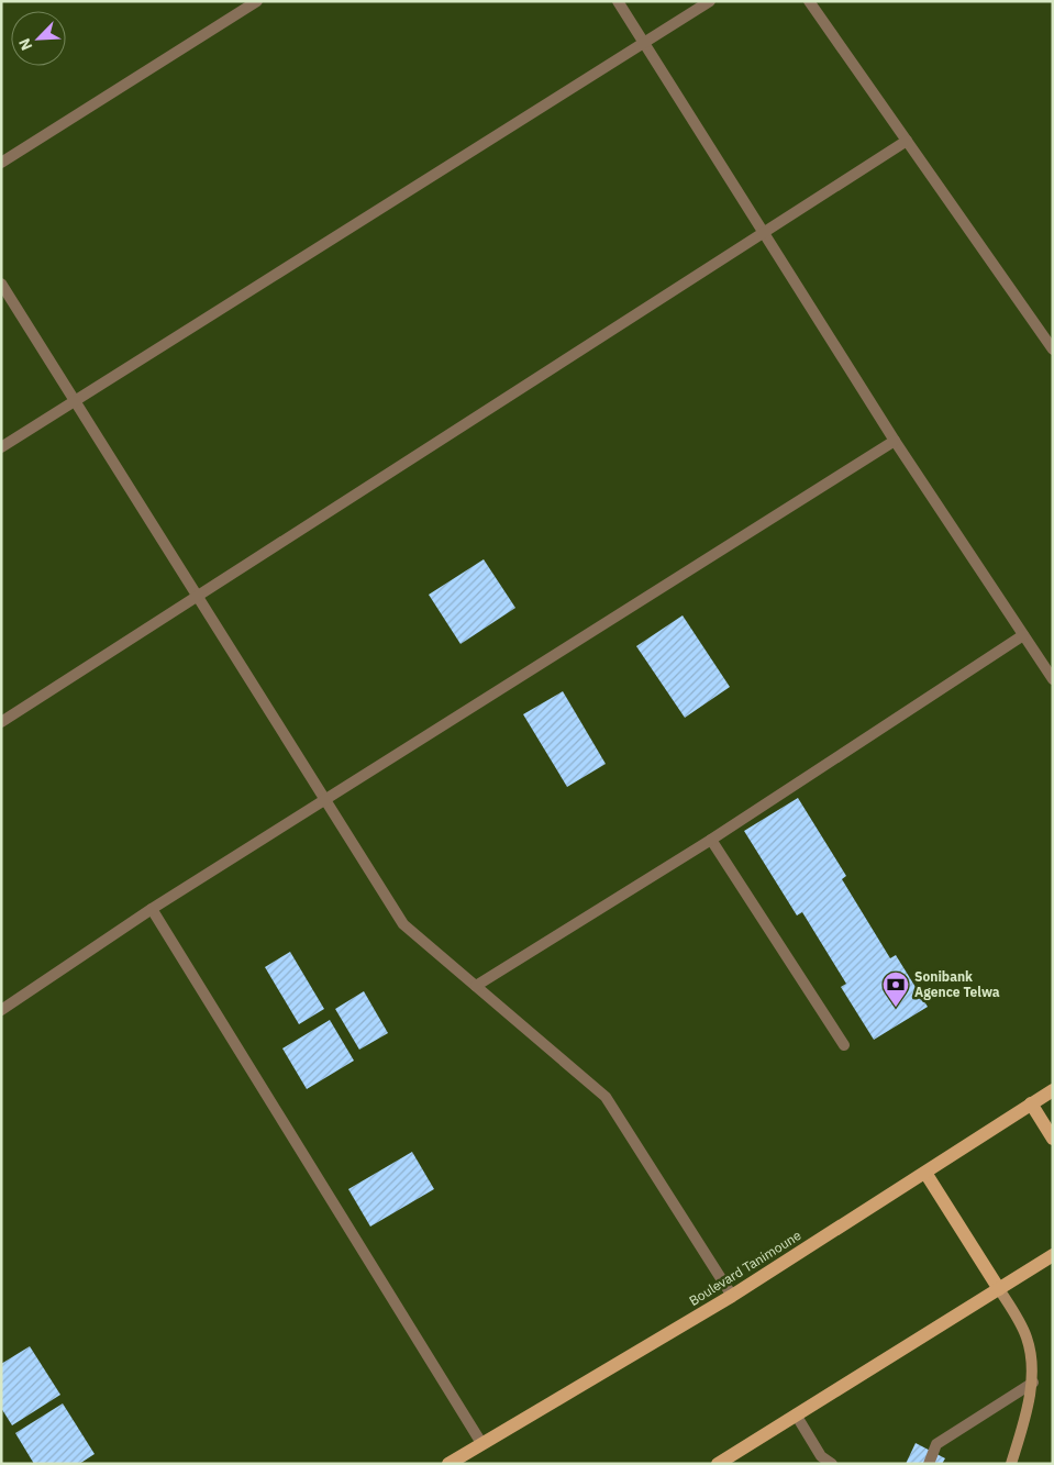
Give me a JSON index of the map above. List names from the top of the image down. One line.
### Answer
{"streets":{"main road":["Boulevard Tanimoune"]},"places":{"bank":["Sonibank Agence Telwa"]},"north":"bottom left"}
